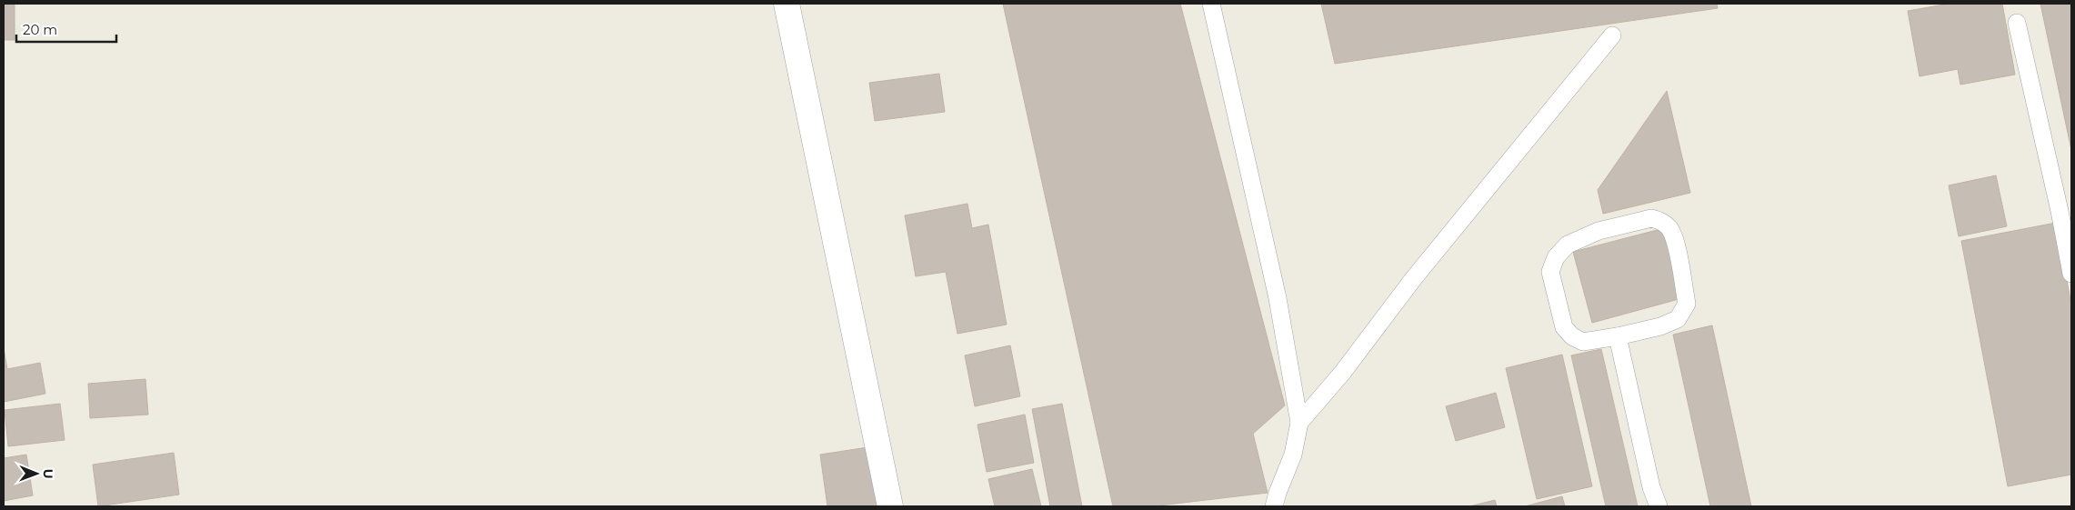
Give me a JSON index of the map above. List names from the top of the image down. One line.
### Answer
{"scale_bar":"20 m","north":"right"}
